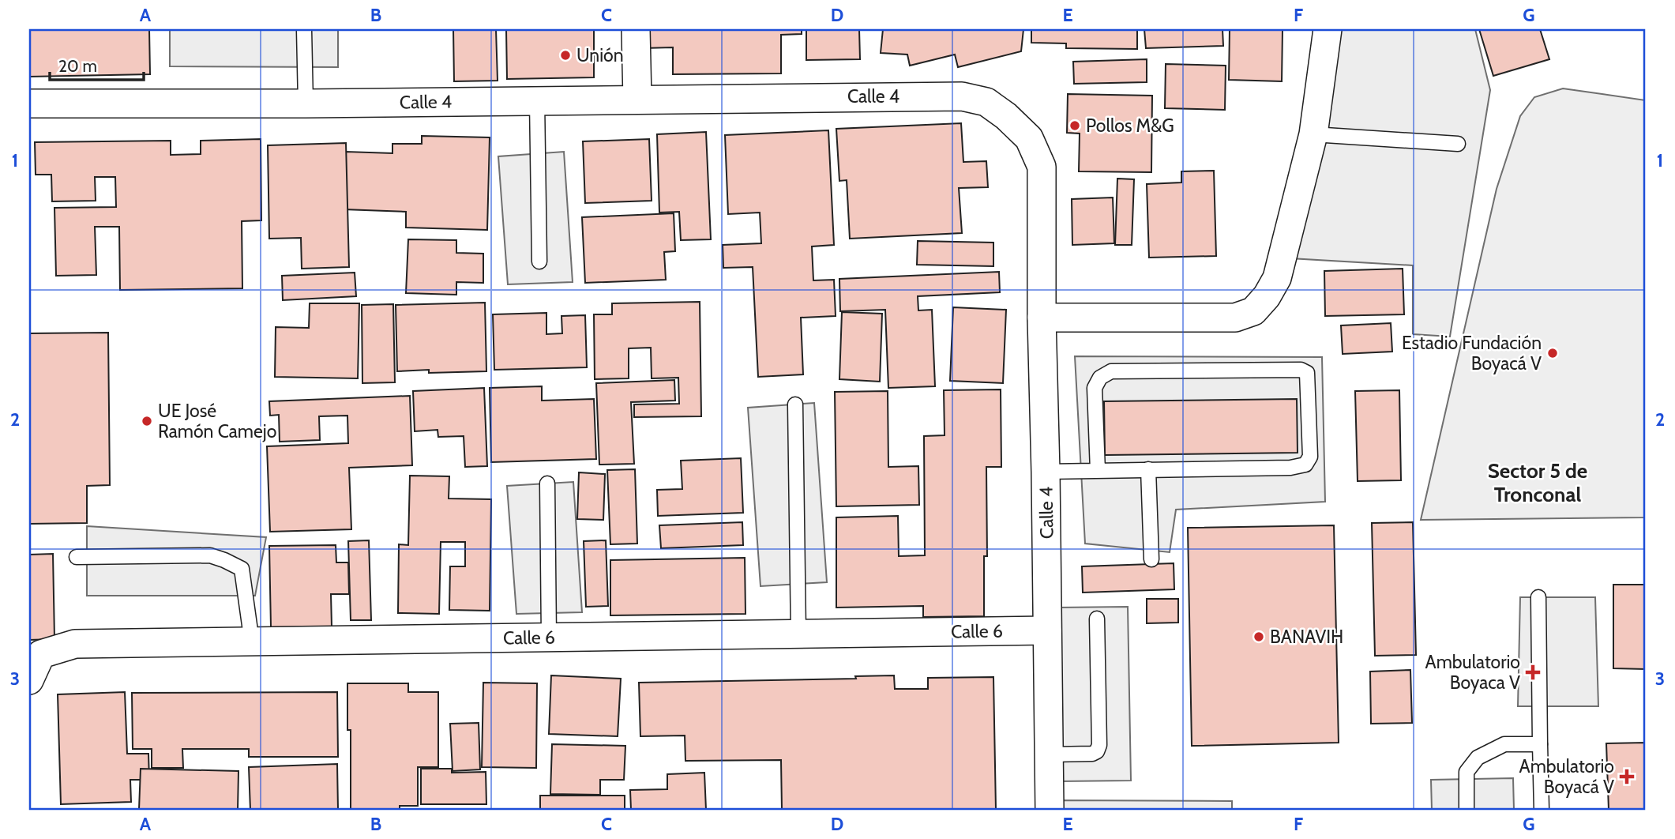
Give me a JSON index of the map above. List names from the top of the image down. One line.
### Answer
{"streets":{"street":["Calle 4","Calle 6"]},"crossings":[["Calle 4","Calle 6"]],"districts":["Sector 5 de Tronconal"],"places":{"other":["Unión","Pollos M&G","Estadio Fundación Boyacá V","UE José Ramón Camejo","BANAVIH"],"health":["Ambulatorio Boyaca V","Ambulatorio Boyacá V"]},"scale_bar":"20 m","grid":{"columns":["A","B","C","D","E","F","G"],"rows":["1","2","3"]}}
